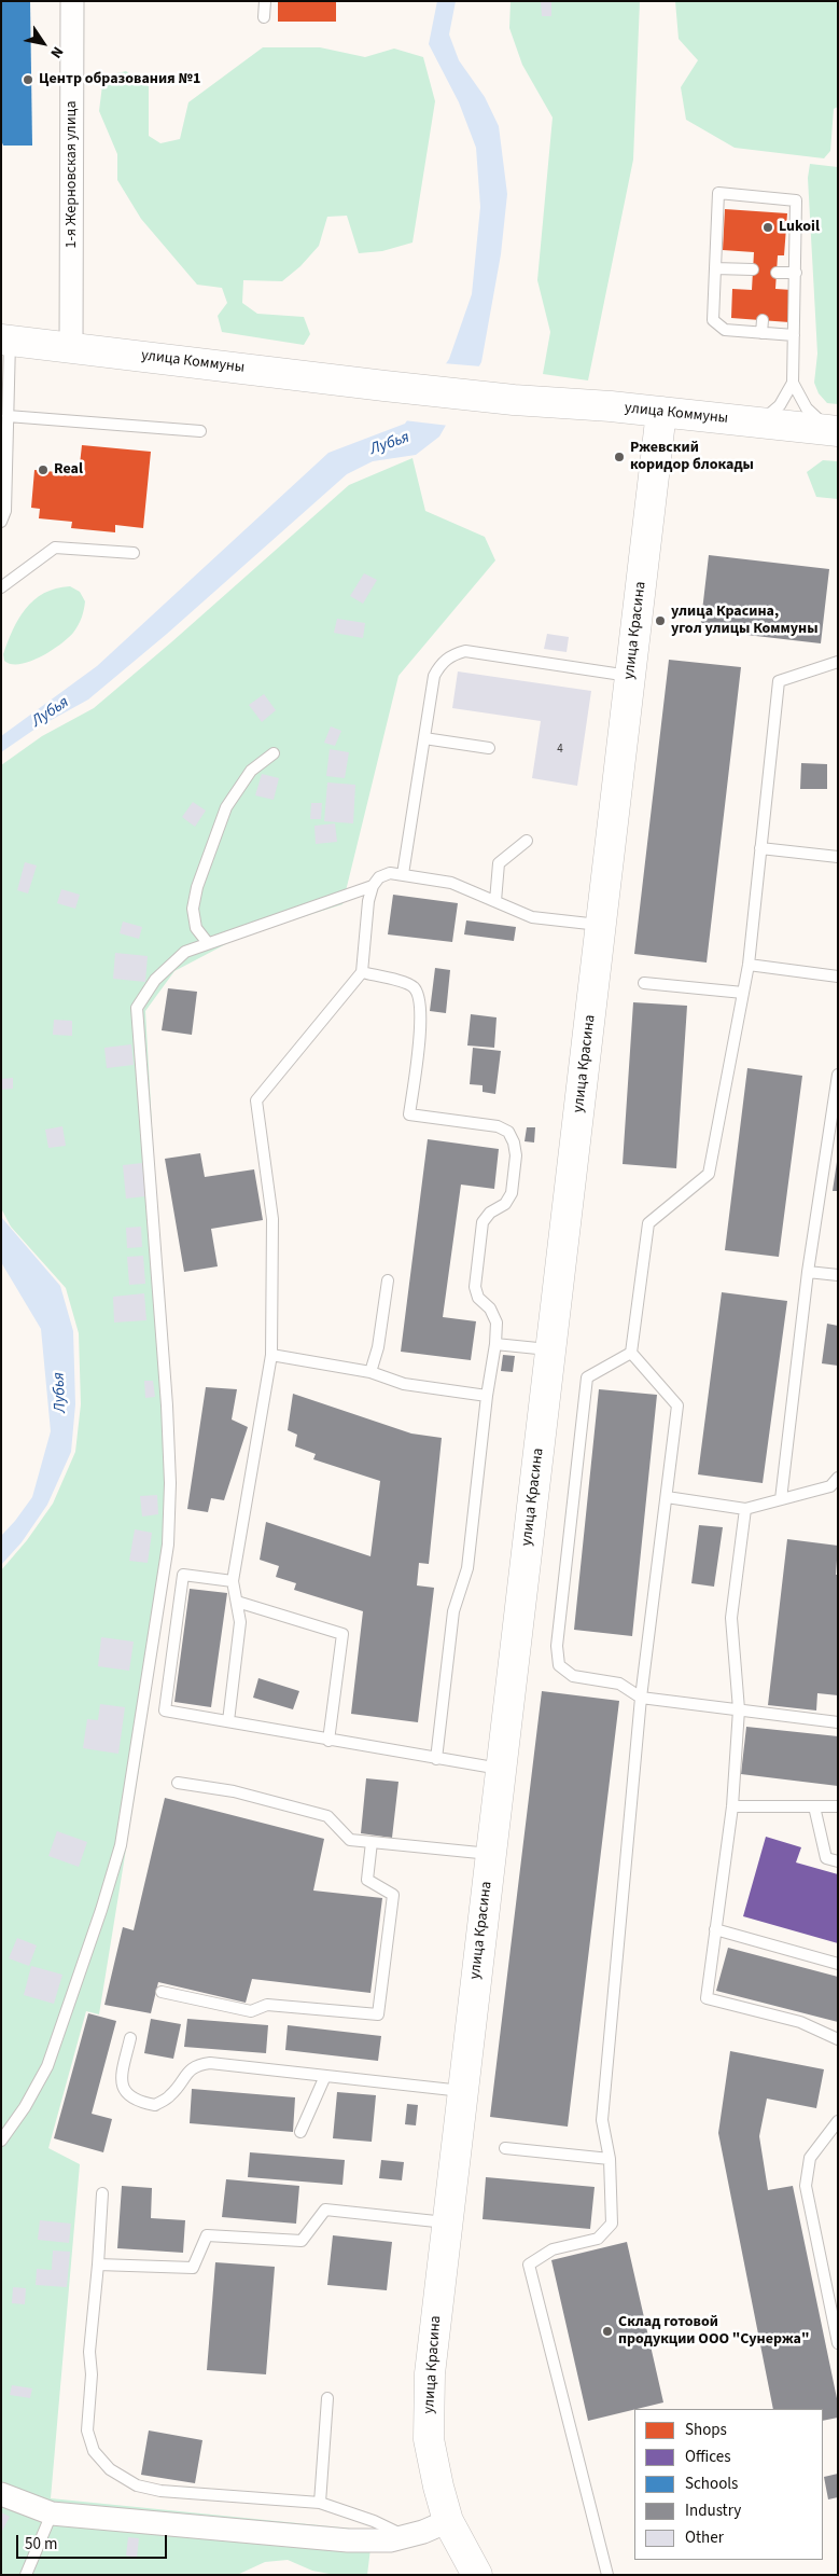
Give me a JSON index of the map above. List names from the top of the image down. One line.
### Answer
{"streets":{"main road":["улица Коммуны","улица Красина"],"street":["1-я Жерновская улица"]},"crossings":[["1-я Жерновская улица","улица Коммуны"],["улица Коммуны","улица Красина"]],"water":["Лубья"],"places":["Центр образования №1","Lukoil","Ржевский коридор блокады","Real","улица Красина, угол улицы Коммуны","Склад готовой продукции ООО \"Сунержа\""],"house_numbers":["4"],"legend":["Shops","Offices","Schools","Industry","Other"],"scale_bar":"50 m","north":"bottom right"}
